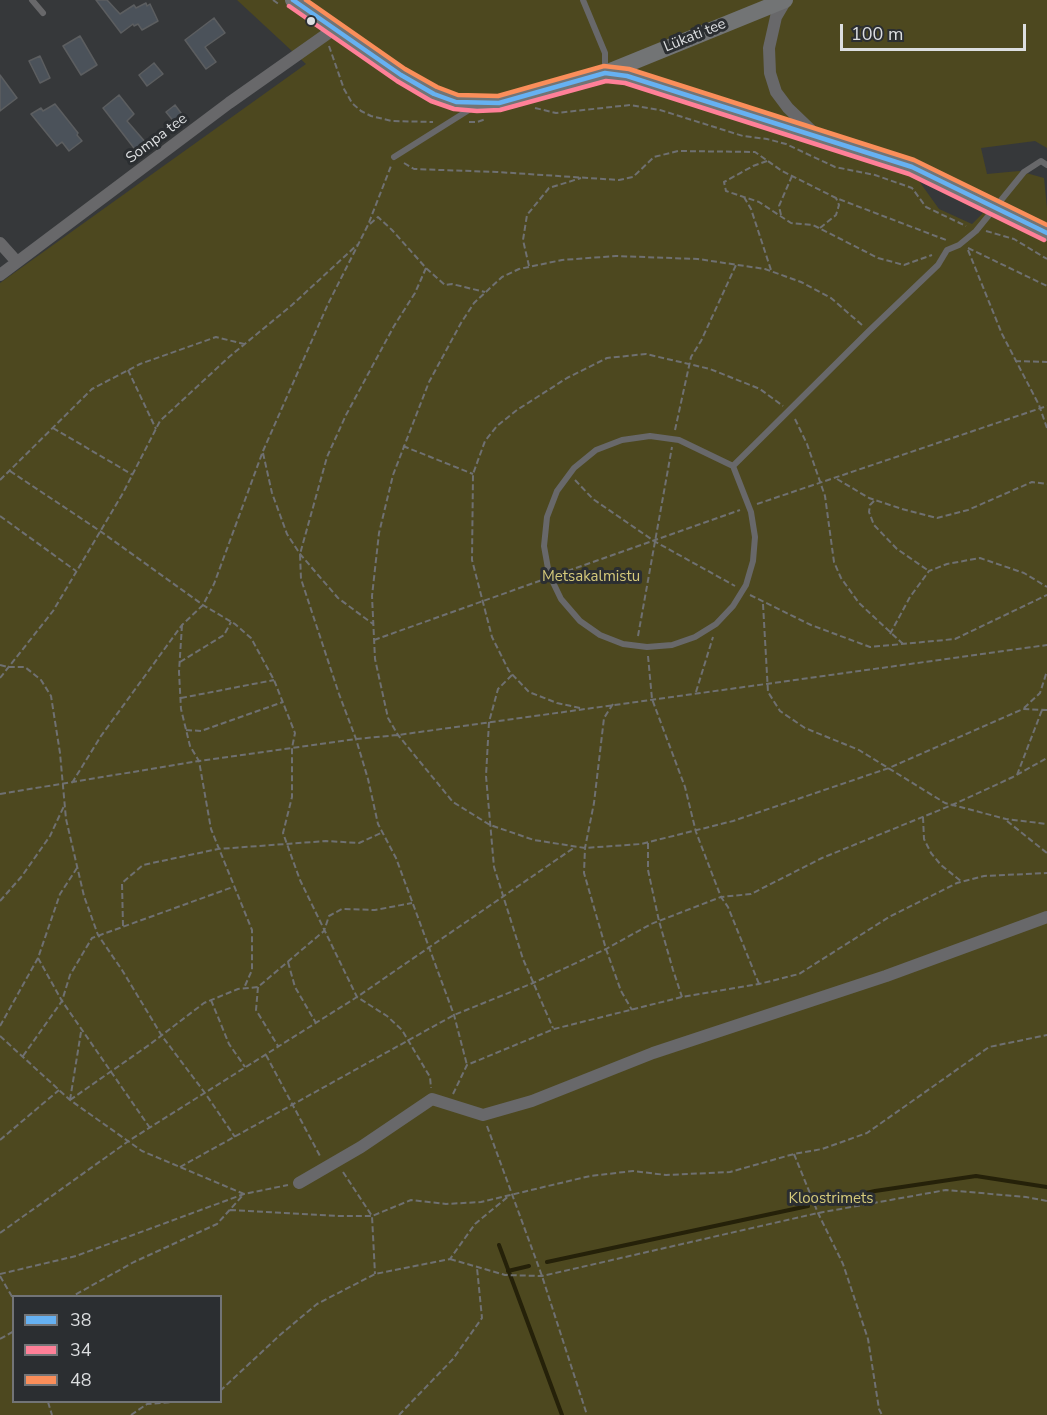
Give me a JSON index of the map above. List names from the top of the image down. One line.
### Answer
{"streets":{"main road":["Lükati tee"],"street":["Sompa tee"]},"crossings":[["Lükati tee","Sompa tee"]],"parks":["Metsakalmistu","Kloostrimets"],"lines":["transit line 38","transit line 48","transit line 34"],"legend":["38","34","48"],"scale_bar":"100 m"}
